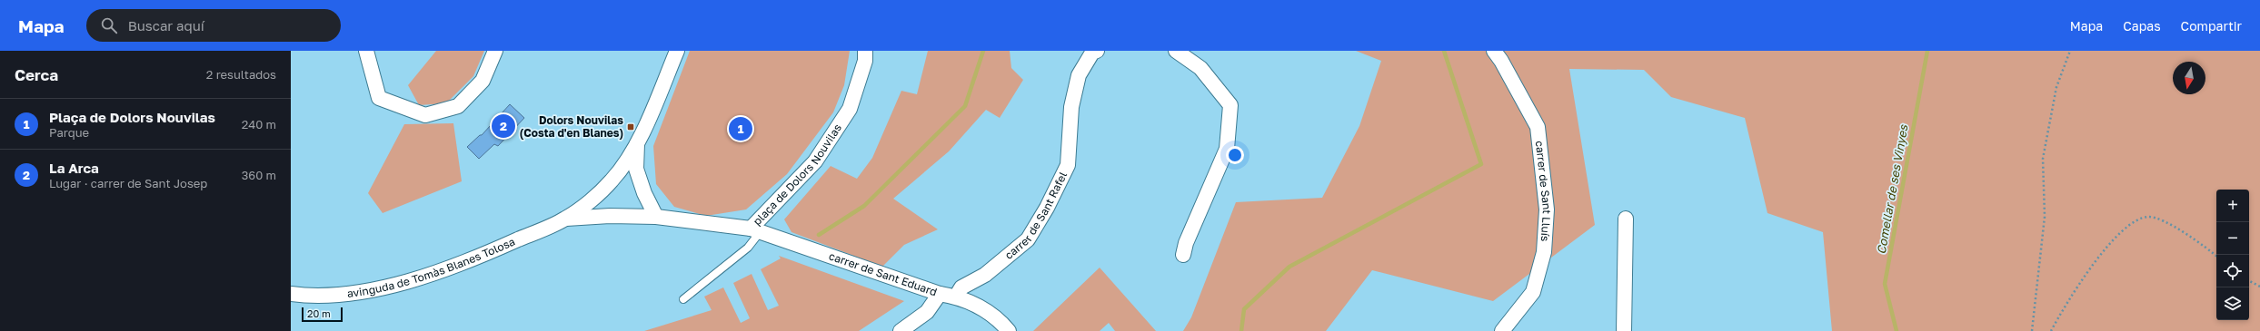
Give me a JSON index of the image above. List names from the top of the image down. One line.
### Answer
{"streets":{"street":["plaça de Dolors Nouvilas","carrer de Sant Lluís","carrer de Sant Rafel","avinguda de Tomàs Blanes Tolosa","carrer de Sant Eduard"]},"crossings":[["plaça de Dolors Nouvilas","avinguda de Tomàs Blanes Tolosa"],["plaça de Dolors Nouvilas","carrer de Sant Eduard"],["carrer de Sant Rafel","carrer de Sant Eduard"]],"water":["Comellar de ses Vinyes"],"places":{"transit":["Dolors Nouvilas (Costa d'en Blanes)"]},"scale_bar":"20 m","north":"bottom","page":{"header":"Mapa","search":"Buscar aquí","nav":["Mapa","Capas","Compartir"],"heading":["Cerca","2 resultados"],"list":[{"mark":"1","name":"Plaça de Dolors Nouvilas","note":"Parque","value":"240 m"},{"mark":"2","name":"La Arca","note":"Lugar · carrer de Sant Josep","value":"360 m"}],"pins":["2","1"],"map_buttons":["+","−"],"scale":"20 m"}}
